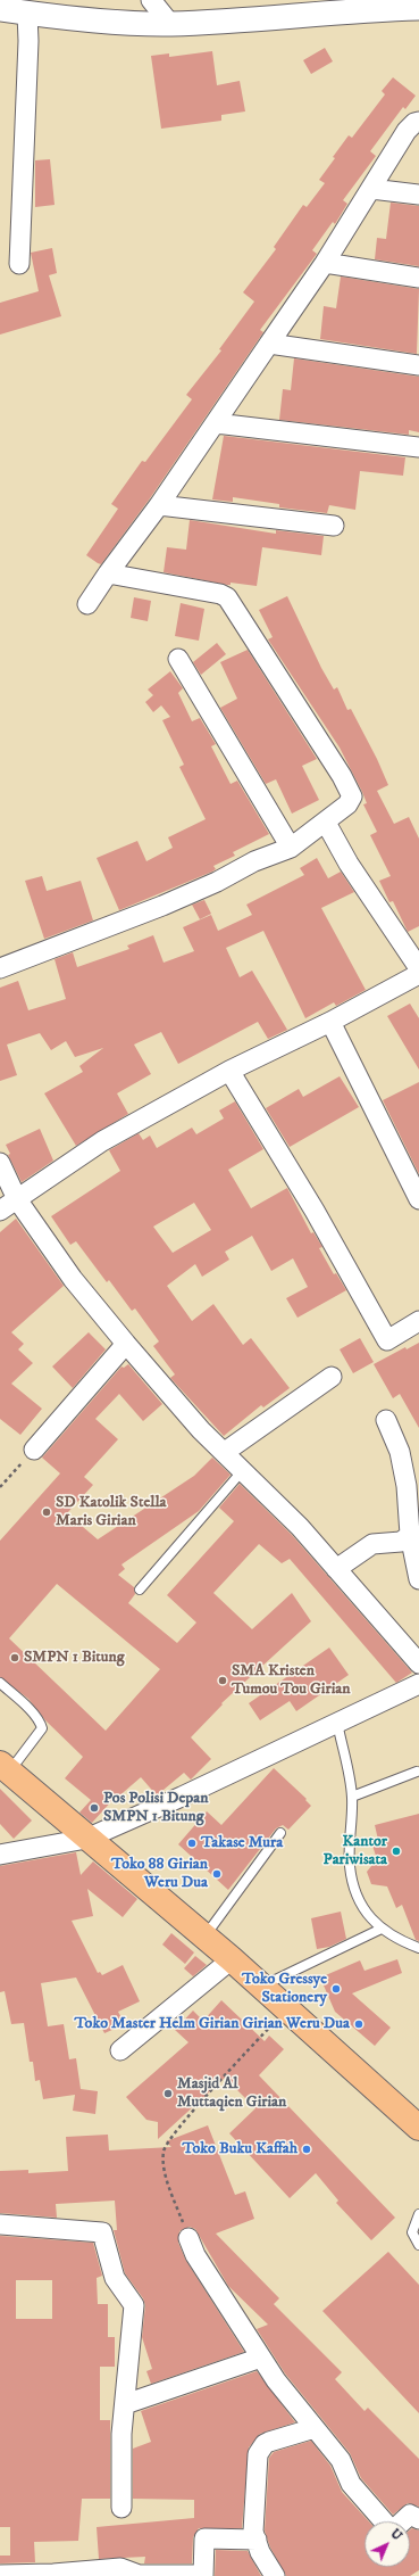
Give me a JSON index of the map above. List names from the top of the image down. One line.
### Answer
{"places":["SD Katolik Stella Maris Girian","SMPN 1 Bitung","SMA Kristen Tumou Tou Girian","Pos Polisi Depan SMPN 1 Bitung","Takase Mura","Kantor Pariwisata","Toko 88 Girian Weru Dua","Toko Gressye Stationery","Toko Master Helm Girian Girian Weru Dua","Masjid Al Muttaqien Girian","Toko Buku Kaffah"],"north":"top right"}
